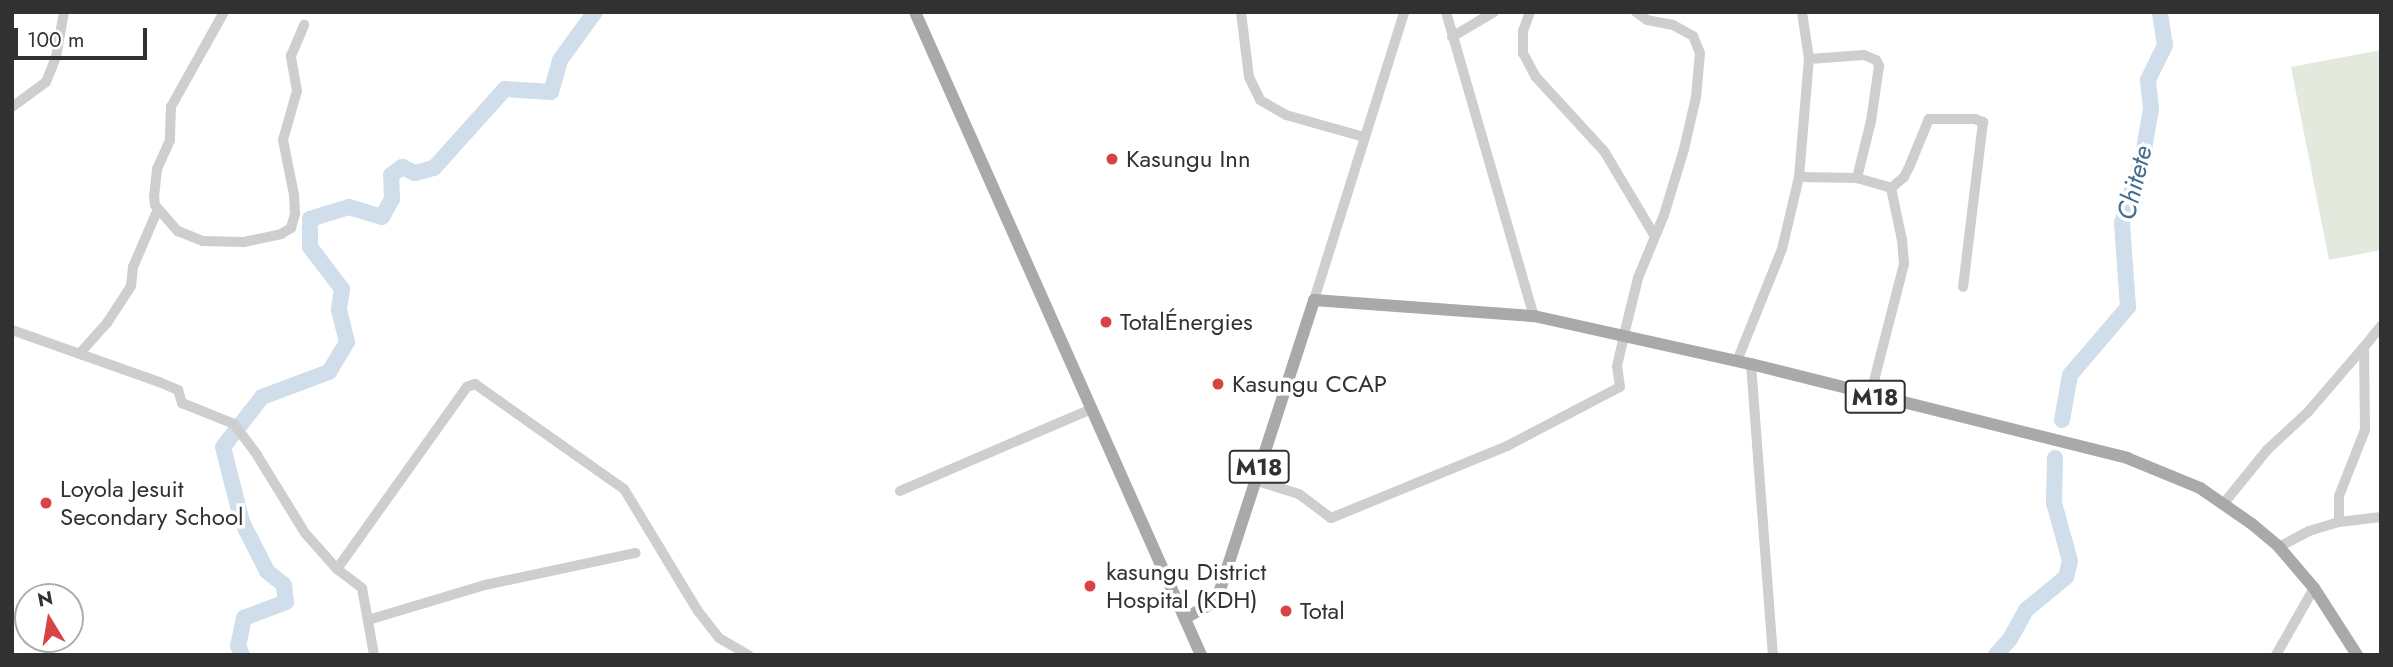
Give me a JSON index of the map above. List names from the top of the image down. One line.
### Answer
{"streets":{"main road":["M18"]},"water":["Chitete"],"places":["Kasungu Inn","TotalÉnergies","Kasungu CCAP","Loyola Jesuit Secondary School","kasungu District Hospital (KDH)","Total"],"scale_bar":"100 m","north":"top"}
